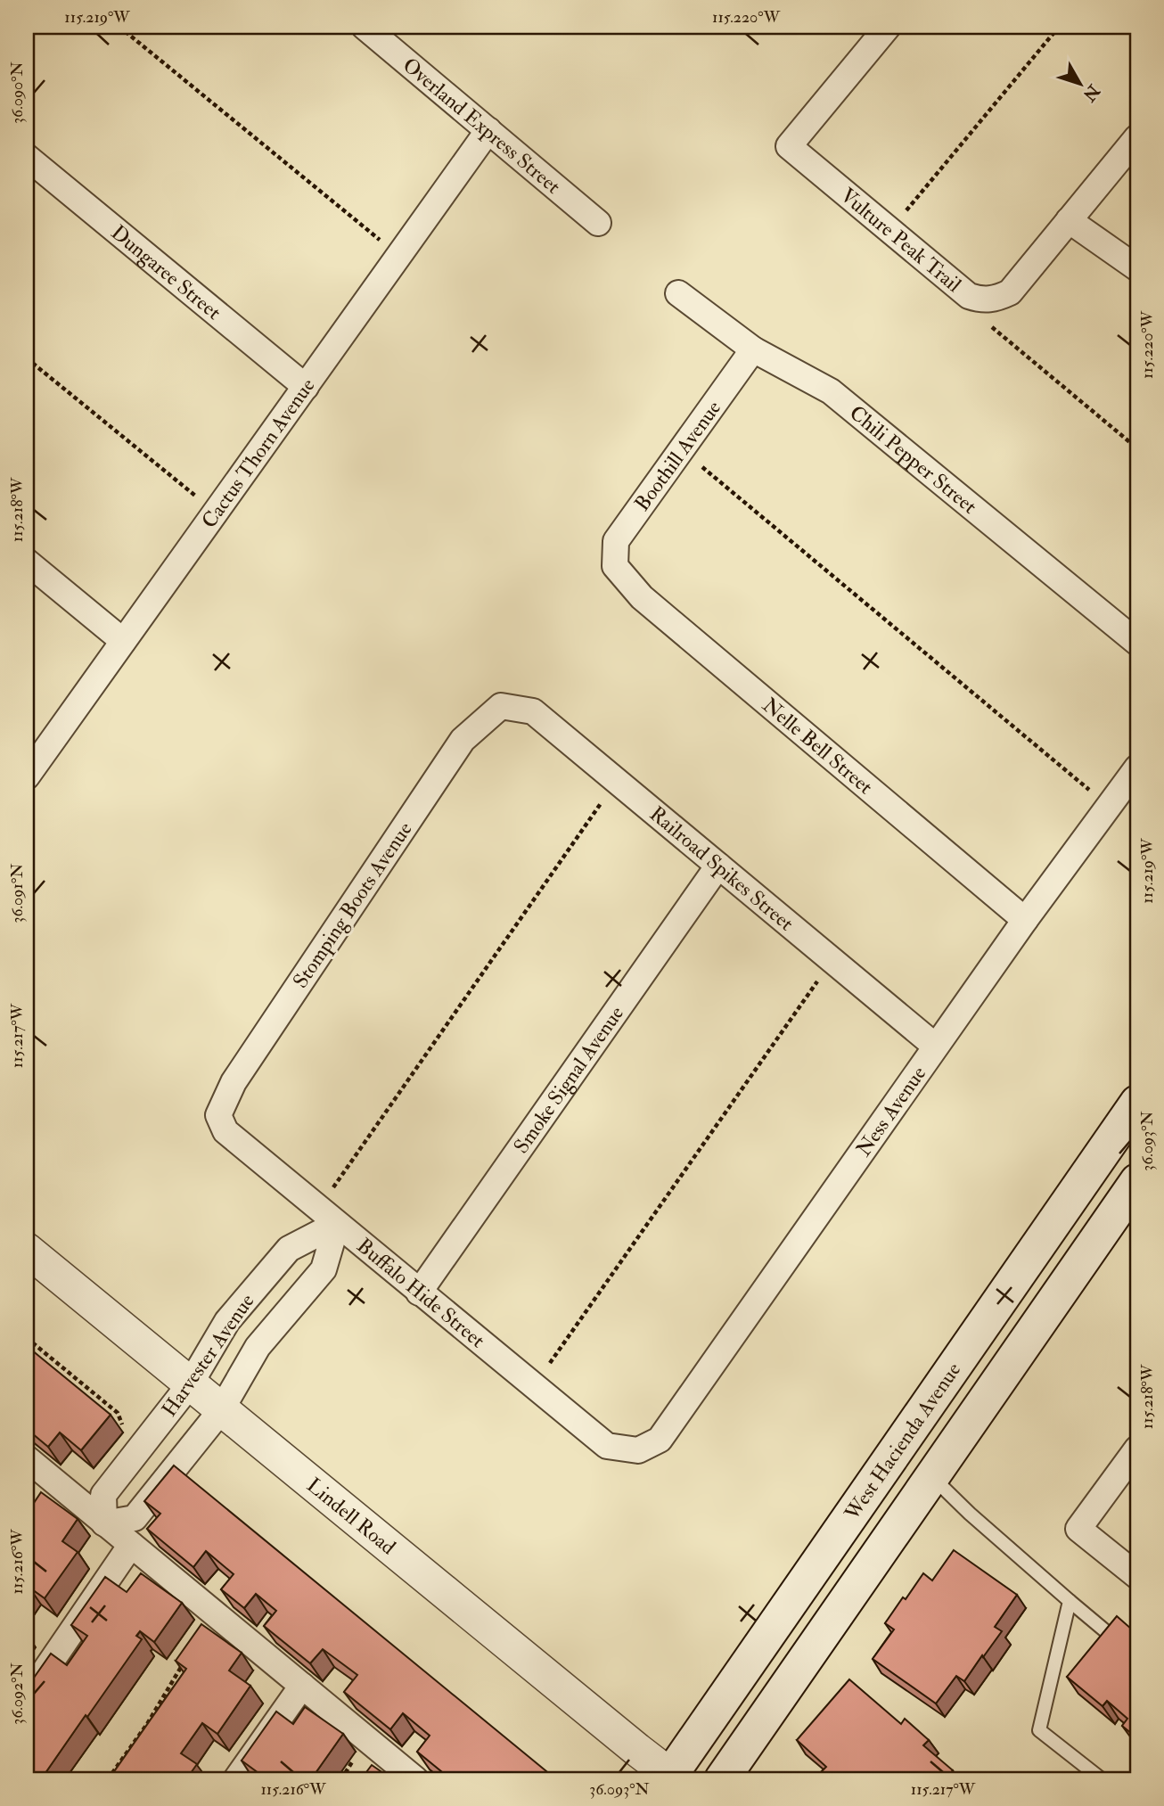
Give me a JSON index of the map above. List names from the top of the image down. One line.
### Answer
{"streets":{"main road":["West Hacienda Avenue"],"street":["Overland Express Street","Vulture Peak Trail","Dungaree Street","Cactus Thorn Avenue","Boothill Avenue","Chili Pepper Street","Nelle Bell Street","Railroad Spikes Street","Stomping Boots Avenue","Smoke Signal Avenue","Ness Avenue","Buffalo Hide Street","Harvester Avenue","Lindell Road"]},"crossings":[["Overland Express Street","Cactus Thorn Avenue"],["Dungaree Street","Cactus Thorn Avenue"],["Boothill Avenue","Chili Pepper Street"],["Boothill Avenue","Nelle Bell Street"],["Nelle Bell Street","Ness Avenue"],["Railroad Spikes Street","Stomping Boots Avenue"],["Railroad Spikes Street","Smoke Signal Avenue"],["Railroad Spikes Street","Ness Avenue"],["Stomping Boots Avenue","Buffalo Hide Street"],["Smoke Signal Avenue","Buffalo Hide Street"],["Ness Avenue","Buffalo Hide Street"],["Buffalo Hide Street","Harvester Avenue"],["Harvester Avenue","Lindell Road"],["West Hacienda Avenue","Lindell Road"]],"north":"bottom right","coordinates":["115.219°W","115.220°W","36.090°N","115.218°W","36.091°N","115.217°W","36.093°N","115.216°W","36.092°N"]}
